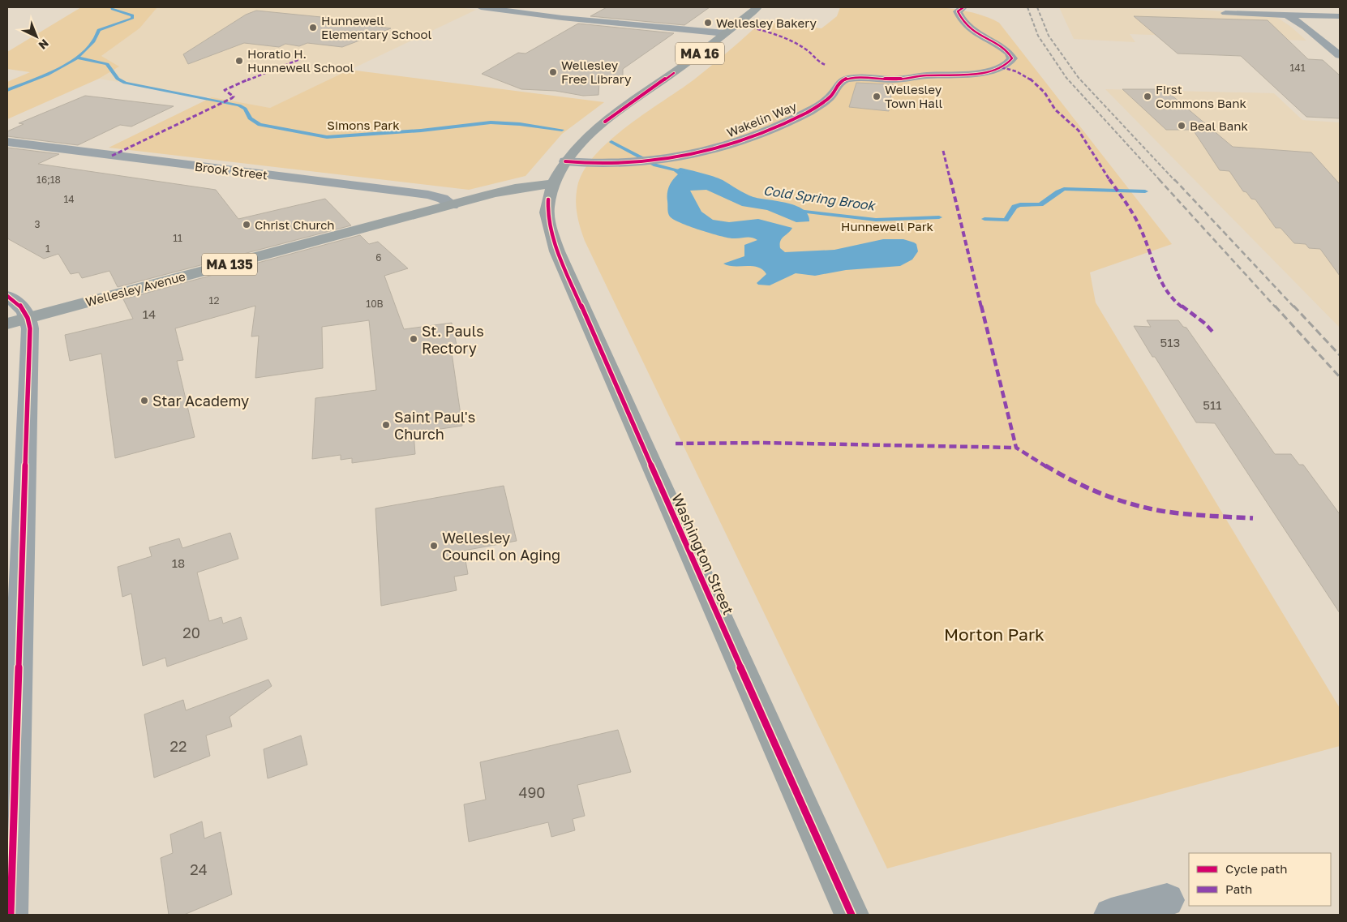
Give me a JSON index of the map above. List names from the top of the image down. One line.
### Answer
{"streets":{"main road":["MA 16","MA 135","Wellesley Avenue","Washington Street"],"street":["Wakelin Way","Brook Street"]},"crossings":[["Wakelin Way","Washington Street"],["Brook Street","Wellesley Avenue"],["Wellesley Avenue","Washington Street"]],"water":["Cold Spring Brook"],"parks":["Simons Park","Hunnewell Park","Morton Park"],"places":["Wellesley Bakery","Hunnewell Elementary School","Horatio H. Hunnewell School","Wellesley Free Library","Wellesley Town Hall","First Commons Bank","Beal Bank","Christ Church","St. Pauls Rectory","Star Academy","Saint Paul's Church","Wellesley Council on Aging"],"house_numbers":["141","16;18","14","3","11","1","6","12","10B","14","513","511","18","20","22","490","24"],"legend":["Cycle path","Path"],"north":"bottom right"}
